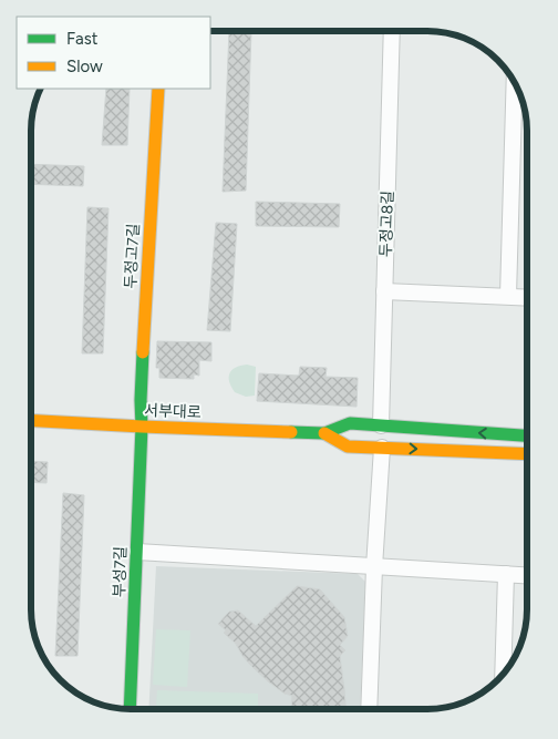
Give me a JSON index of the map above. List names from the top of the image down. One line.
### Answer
{"streets":{"street":["두정고8길","두정고7길","서부대로","부성7길"]},"crossings":[["두정고8길","서부대로"],["두정고7길","서부대로"],["두정고7길","부성7길"],["서부대로","부성7길"]],"legend":["Fast","Slow"]}
